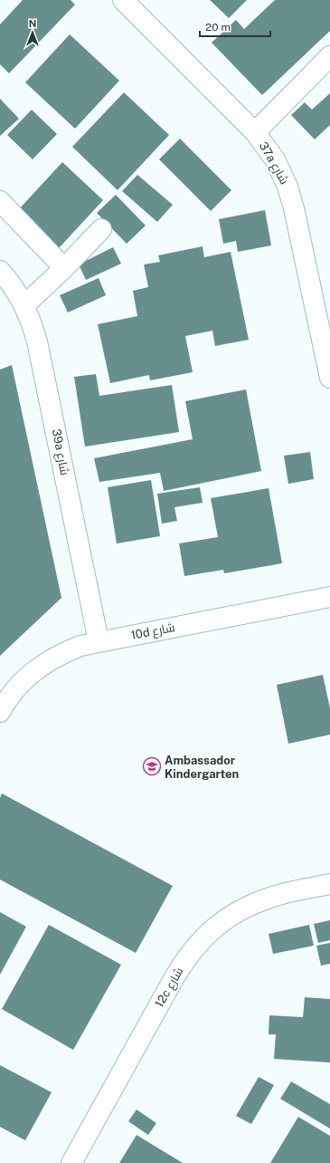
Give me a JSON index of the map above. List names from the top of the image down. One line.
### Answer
{"streets":{"street":["37a شارع","39a شارع","10d شارع","12c شارع"]},"crossings":[["39a شارع","10d شارع"]],"places":{"school or university":["Ambassador Kindergarten"]},"scale_bar":"20 m","north":"top"}
